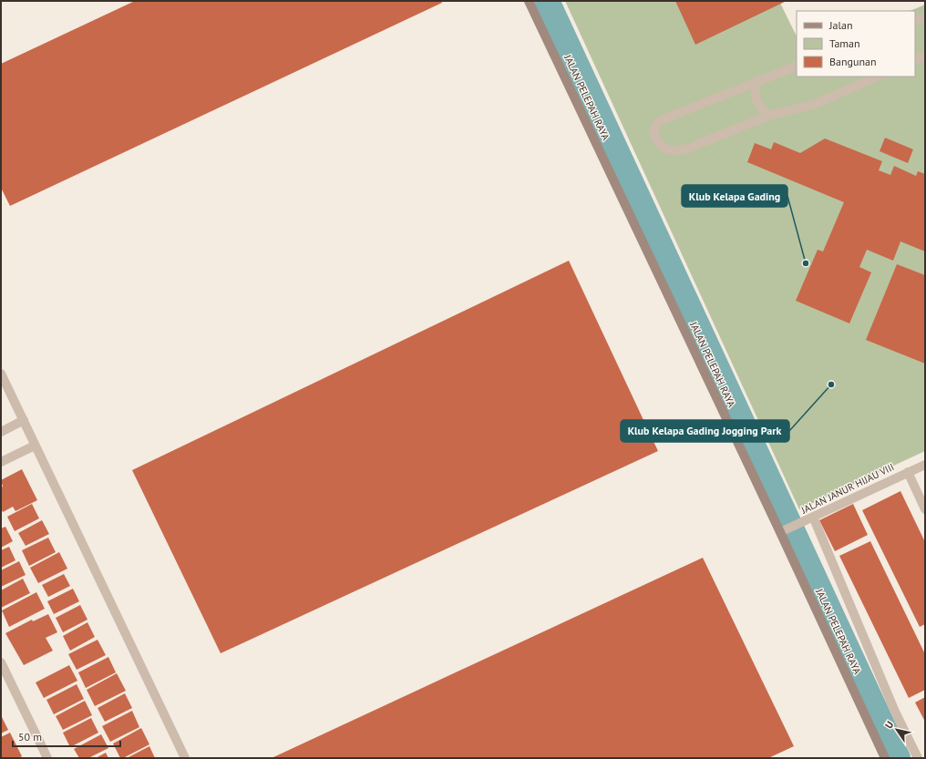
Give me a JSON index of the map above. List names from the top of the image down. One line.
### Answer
{"streets":{"street":["JALAN PELEPAH RAYA","JALAN JANUR HIJAU VIII"]},"crossings":[["JALAN PELEPAH RAYA","JALAN JANUR HIJAU VIII"]],"places":["Klub Kelapa Gading","Klub Kelapa Gading Jogging Park"],"legend":["Jalan","Taman","Bangunan"],"scale_bar":"50 m","north":"top left"}
